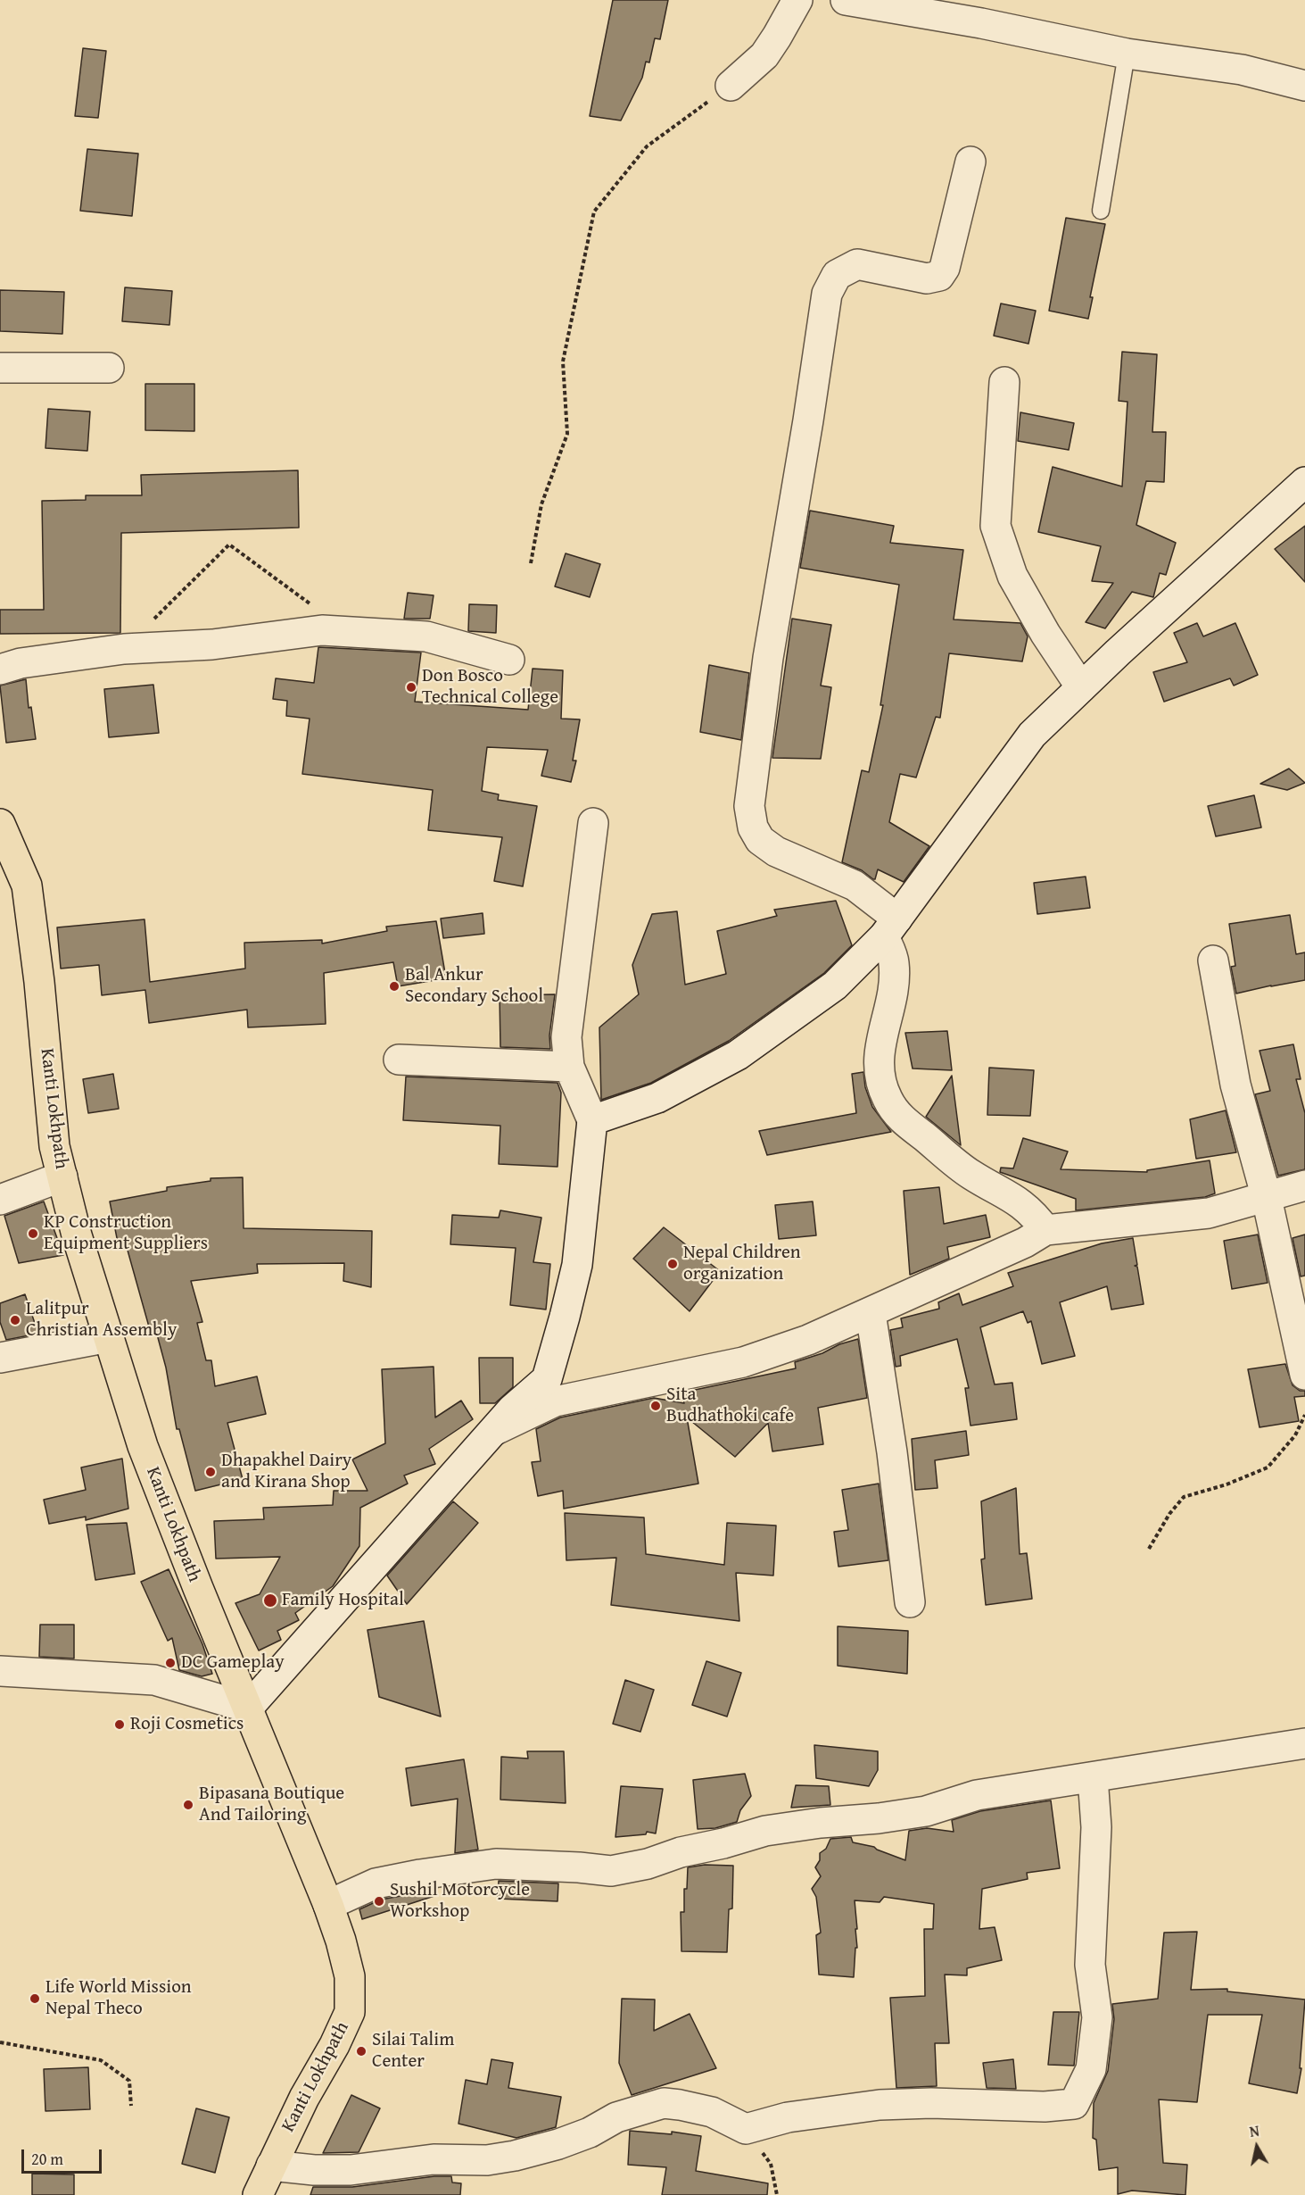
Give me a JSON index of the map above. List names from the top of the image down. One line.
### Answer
{"streets":{"main road":["Kanti Lokhpath"]},"places":["Don Bosco Technical College","Bal Ankur Secondary School","KP Construction Equipment Suppliers","Nepal Children organization","Lalitpur Christian Assembly","Sita Budhathoki cafe","Dhapakhel Dairy and Kirana Shop","Family Hospital","DC Gameplay","Roji Cosmetics","Bipasana Boutique And Tailoring","Sushil Motorcycle Workshop","Life World Mission Nepal Theco","Silai Talim Center"],"scale_bar":"20 m","north":"top"}
